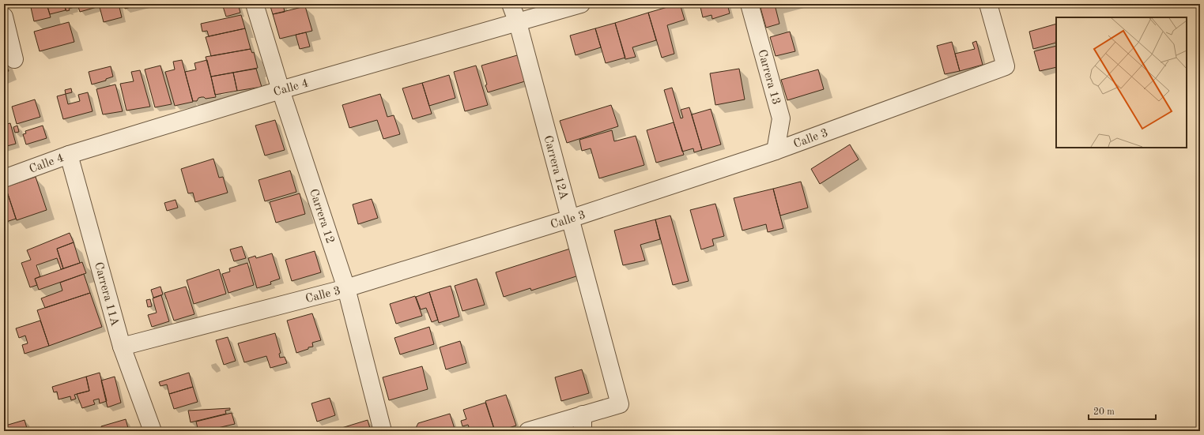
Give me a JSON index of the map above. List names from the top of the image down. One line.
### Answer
{"streets":{"street":["Carrera 13","Calle 4","Calle 3","Carrera 12A","Carrera 12","Carrera 11A"]},"crossings":[["Carrera 13","Calle 3"],["Calle 4","Carrera 12A"],["Calle 4","Carrera 12"],["Calle 4","Carrera 11A"],["Calle 3","Carrera 12A"],["Calle 3","Carrera 12"],["Calle 3","Carrera 11A"]],"scale_bar":"20 m"}
